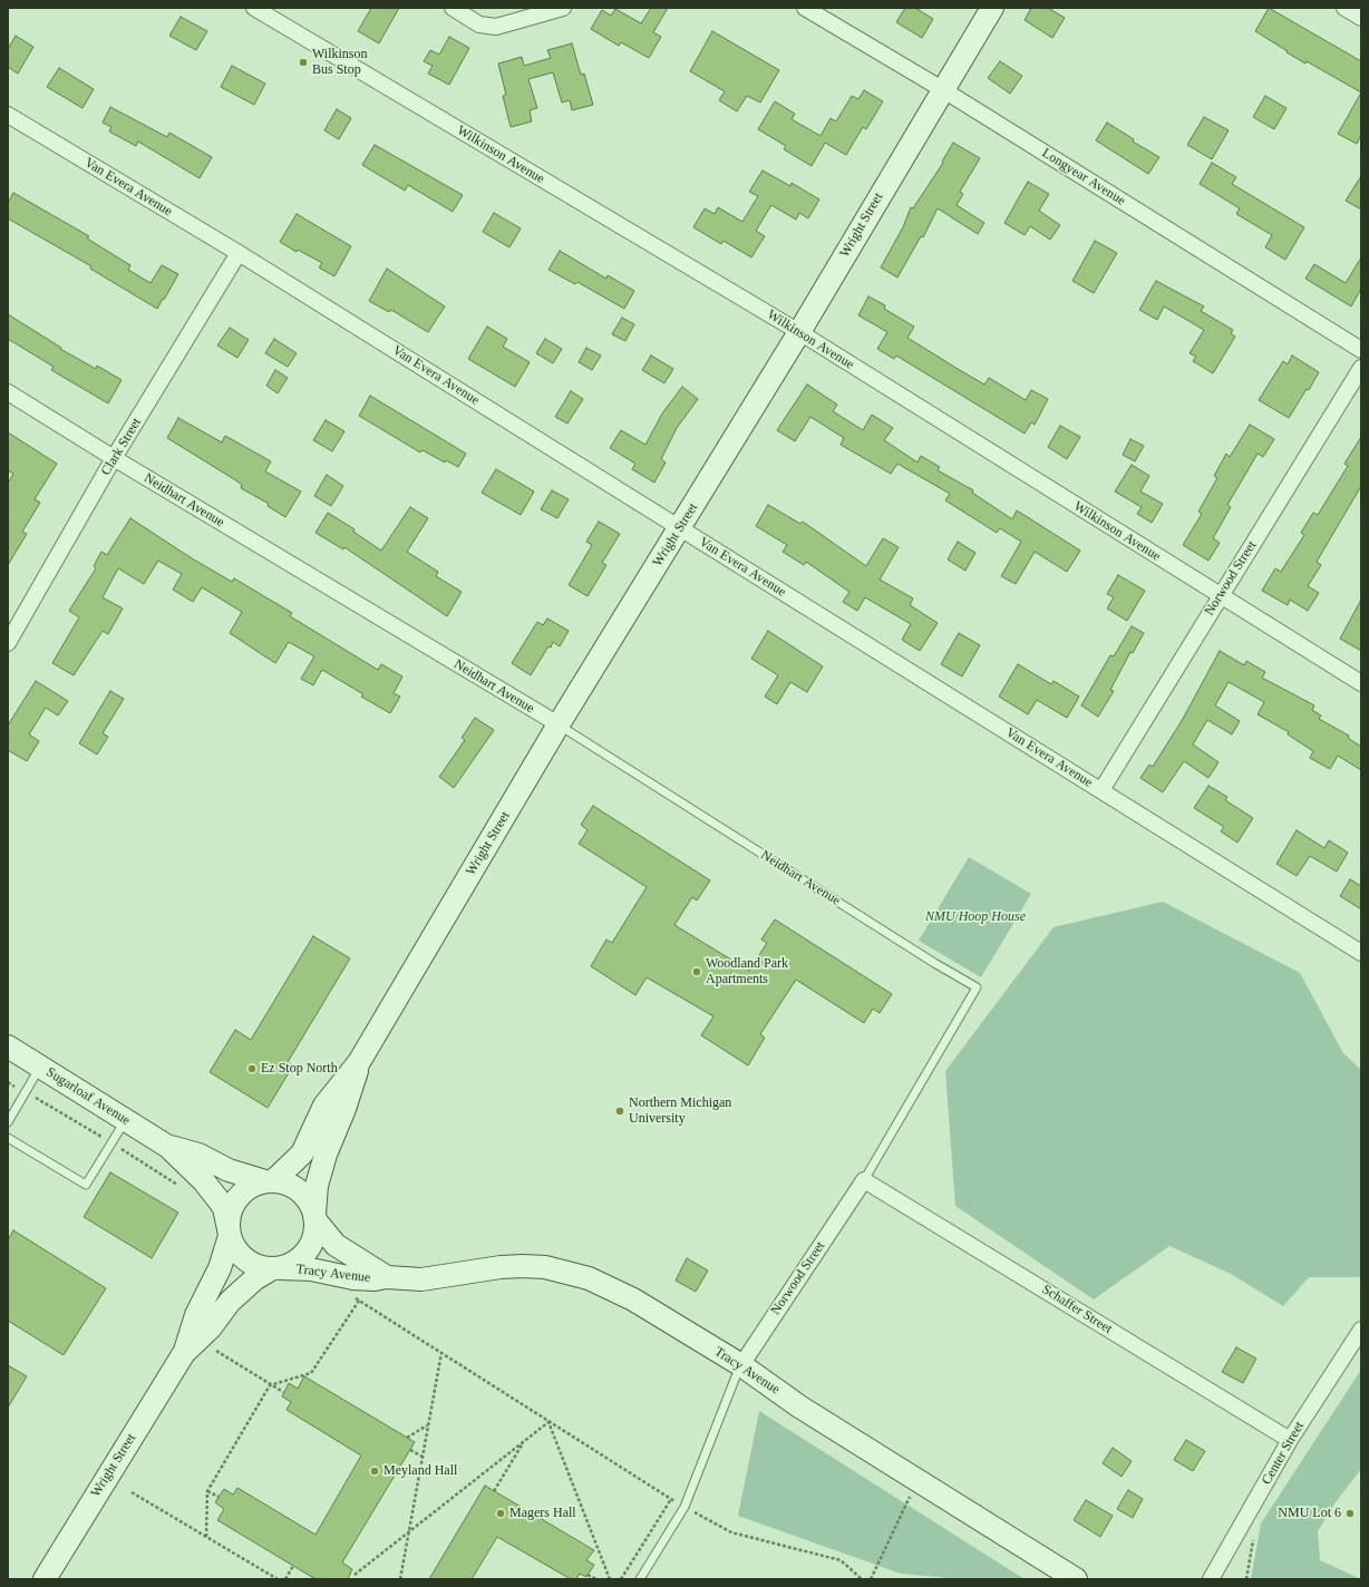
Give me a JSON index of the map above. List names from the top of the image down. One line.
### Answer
{"streets":{"main road":["Wright Street","Sugarloaf Avenue","Tracy Avenue"],"street":["Wilkinson Avenue","Longyear Avenue","Van Evera Avenue","Clark Street","Neidhart Avenue","Norwood Street","Schaffer Street","Center Street"]},"crossings":[["Wilkinson Avenue","Wright Street"],["Wilkinson Avenue","Norwood Street"],["Longyear Avenue","Wright Street"],["Van Evera Avenue","Wright Street"],["Van Evera Avenue","Clark Street"],["Van Evera Avenue","Norwood Street"],["Wright Street","Neidhart Avenue"],["Wright Street","Sugarloaf Avenue"],["Wright Street","Tracy Avenue"],["Clark Street","Neidhart Avenue"],["Neidhart Avenue","Norwood Street"],["Norwood Street","Tracy Avenue"],["Norwood Street","Schaffer Street"],["Sugarloaf Avenue","Tracy Avenue"],["Schaffer Street","Center Street"]],"parks":["NMU Hoop House"],"places":["Wilkinson Bus Stop","Woodland Park Apartments","Ez Stop North","Northern Michigan University","Meyland Hall","Magers Hall","NMU Lot 6"]}
